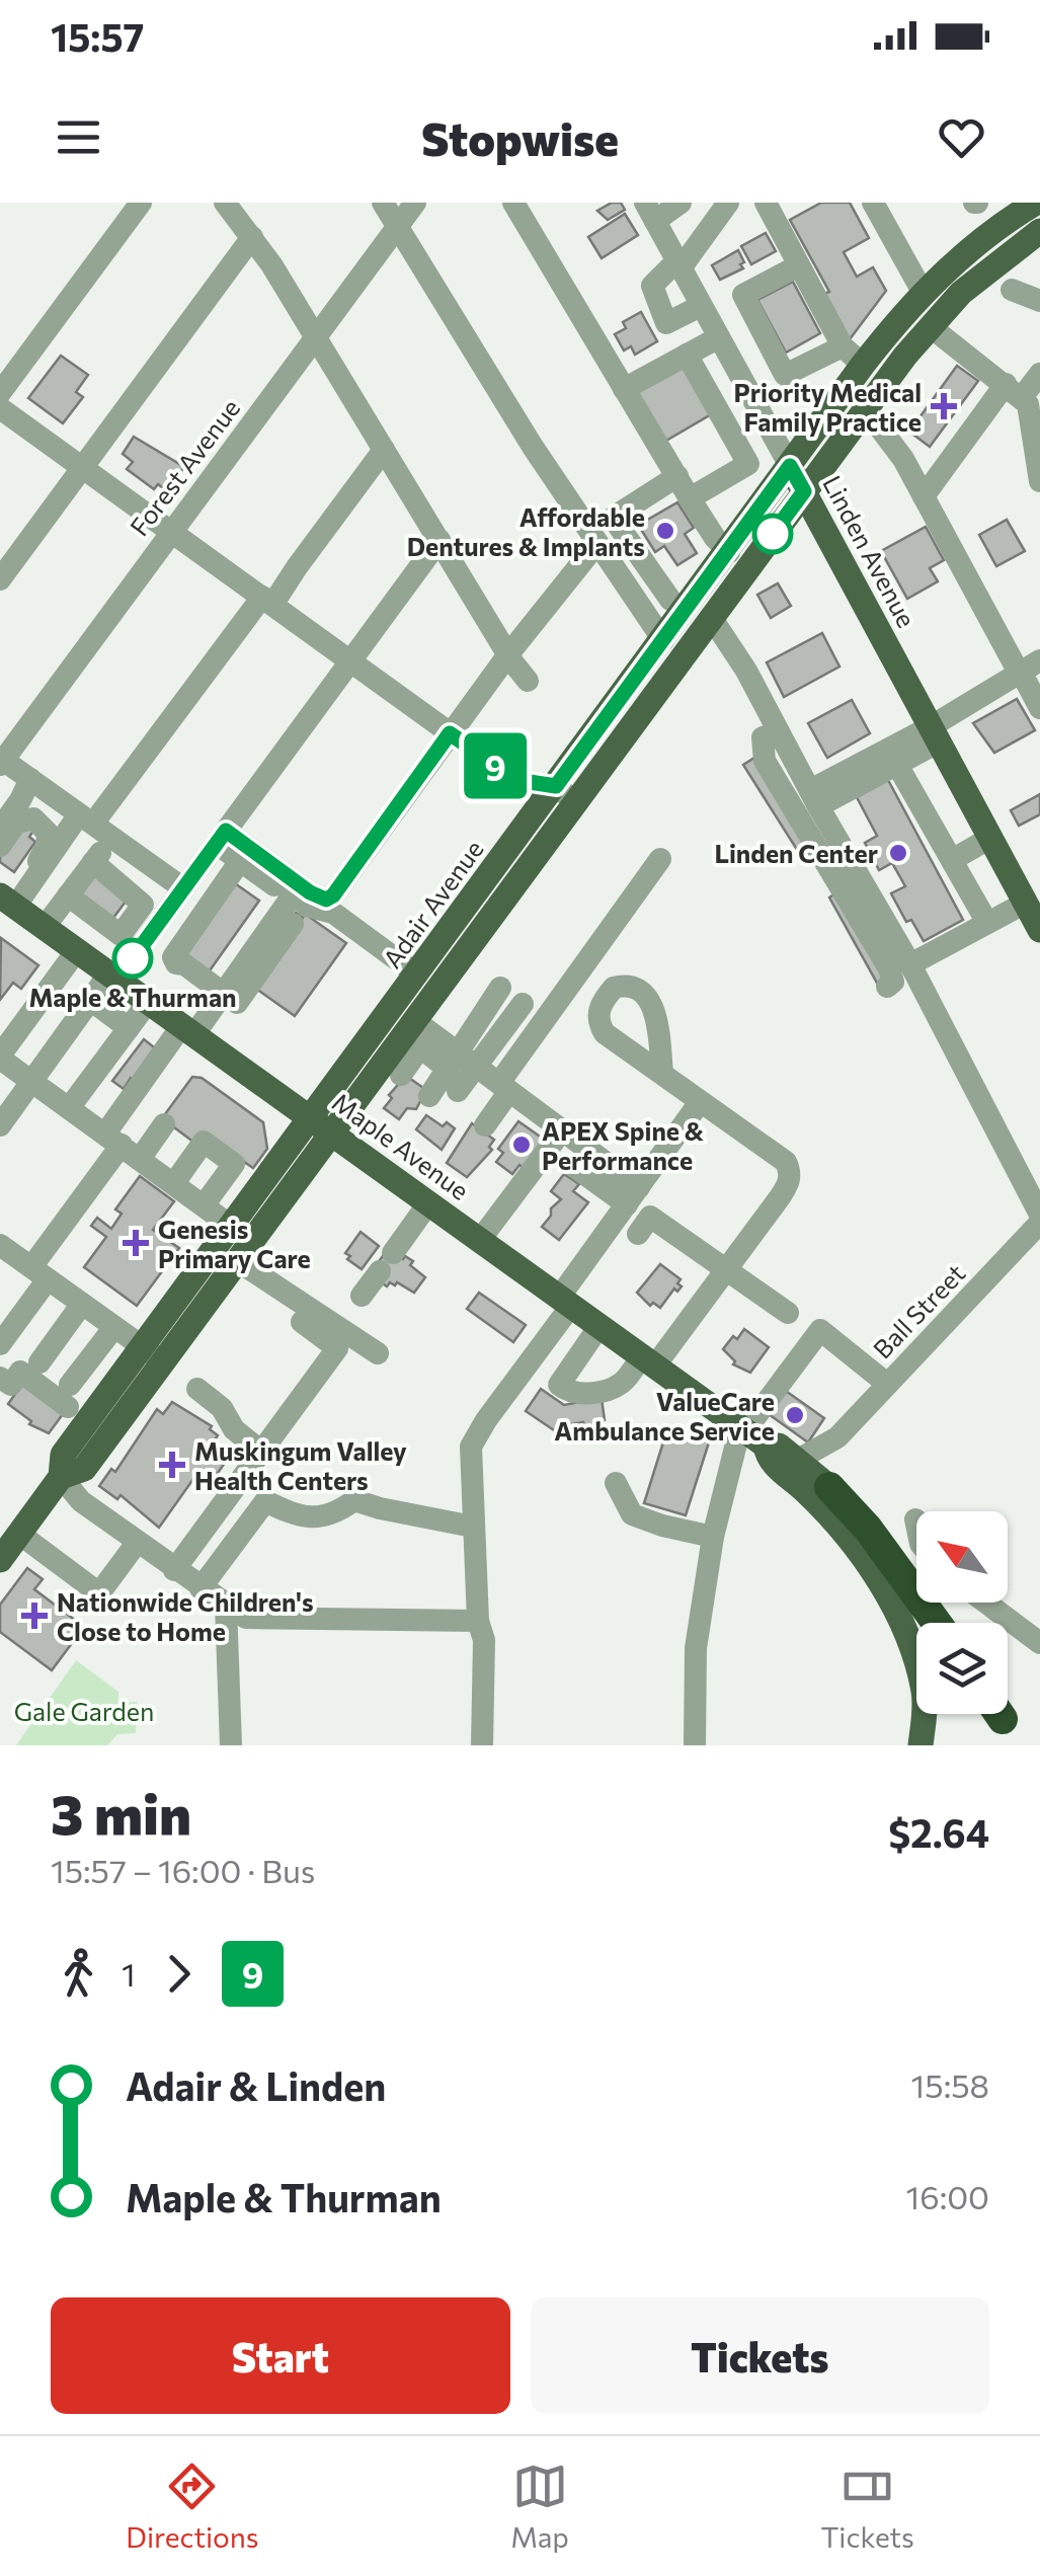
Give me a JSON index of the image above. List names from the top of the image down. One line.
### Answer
{"streets":{"main road":["Linden Avenue","Adair Avenue","Maple Avenue"],"street":["Forest Avenue","Ball Street"]},"crossings":[["Linden Avenue","Adair Avenue"],["Adair Avenue","Maple Avenue"]],"parks":["Gale Garden"],"places":{"health":["Priority Medical Family Practice","Genesis Primary Care","Muskingum Valley Health Centers","Nationwide Children's Close to Home"],"other":["Affordable Dentures & Implants","Linden Center","Maple & Thurman","APEX Spine & Performance","ValueCare Ambulance Service"]},"lines":["bus line 9"],"north":"top left","page":{"status":"15:57","header":"Stopwise","on_map":"9","heading":["3 min","15:57 – 16:00 · Bus","$2.64"],"legs":["1","9"],"list":[{"name":"Adair & Linden","value":"15:58"},{"name":"Maple & Thurman","value":"16:00"}],"buttons":["Start","Tickets"],"tabs":["Directions","Map","Tickets"]}}
